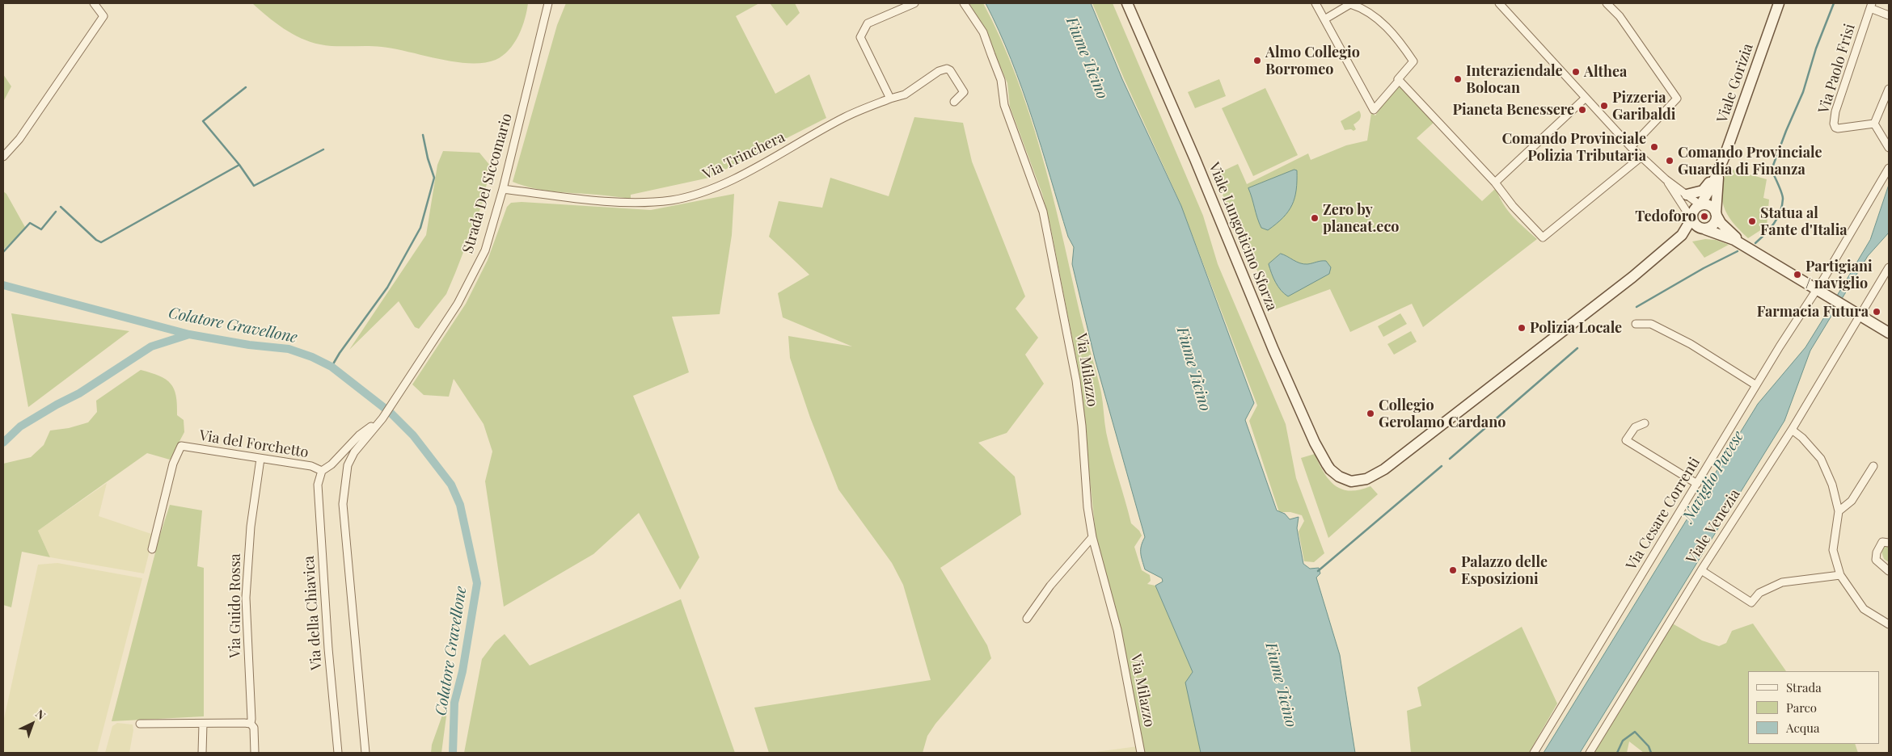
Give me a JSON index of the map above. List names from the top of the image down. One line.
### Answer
{"streets":{"main road":["Viale Gorizia","Viale Lungoticino Sforza"],"street":["Via Paolo Frisi","Via Trinchera","Strada Del Siccomario","Via Milazzo","Via del Forchetto","Via Cesare Correnti","Viale Venezia","Via Guido Rossa","Via della Chiavica"]},"crossings":[["Via Trinchera","Strada Del Siccomario"],["Via del Forchetto","Via Guido Rossa"],["Via del Forchetto","Via della Chiavica"]],"water":["Fiume Ticino","Colatore Gravellone","Naviglio Pavese"],"places":["Almo Collegio Borromeo","Althea","Interaziendale Bolocan","Pizzeria Garibaldi","Pianeta Benessere","Comando Provinciale Polizia Tributaria","Comando Provinciale Guardia di Finanza","Tedoforo","Zero by planeat.eco","Statua al Fante d'Italia","Partigiani / naviglio","Farmacia Futura","Polizia Locale","Collegio Gerolamo Cardano","Palazzo delle Esposizioni"],"legend":["Strada","Parco","Acqua"],"north":"top right"}
